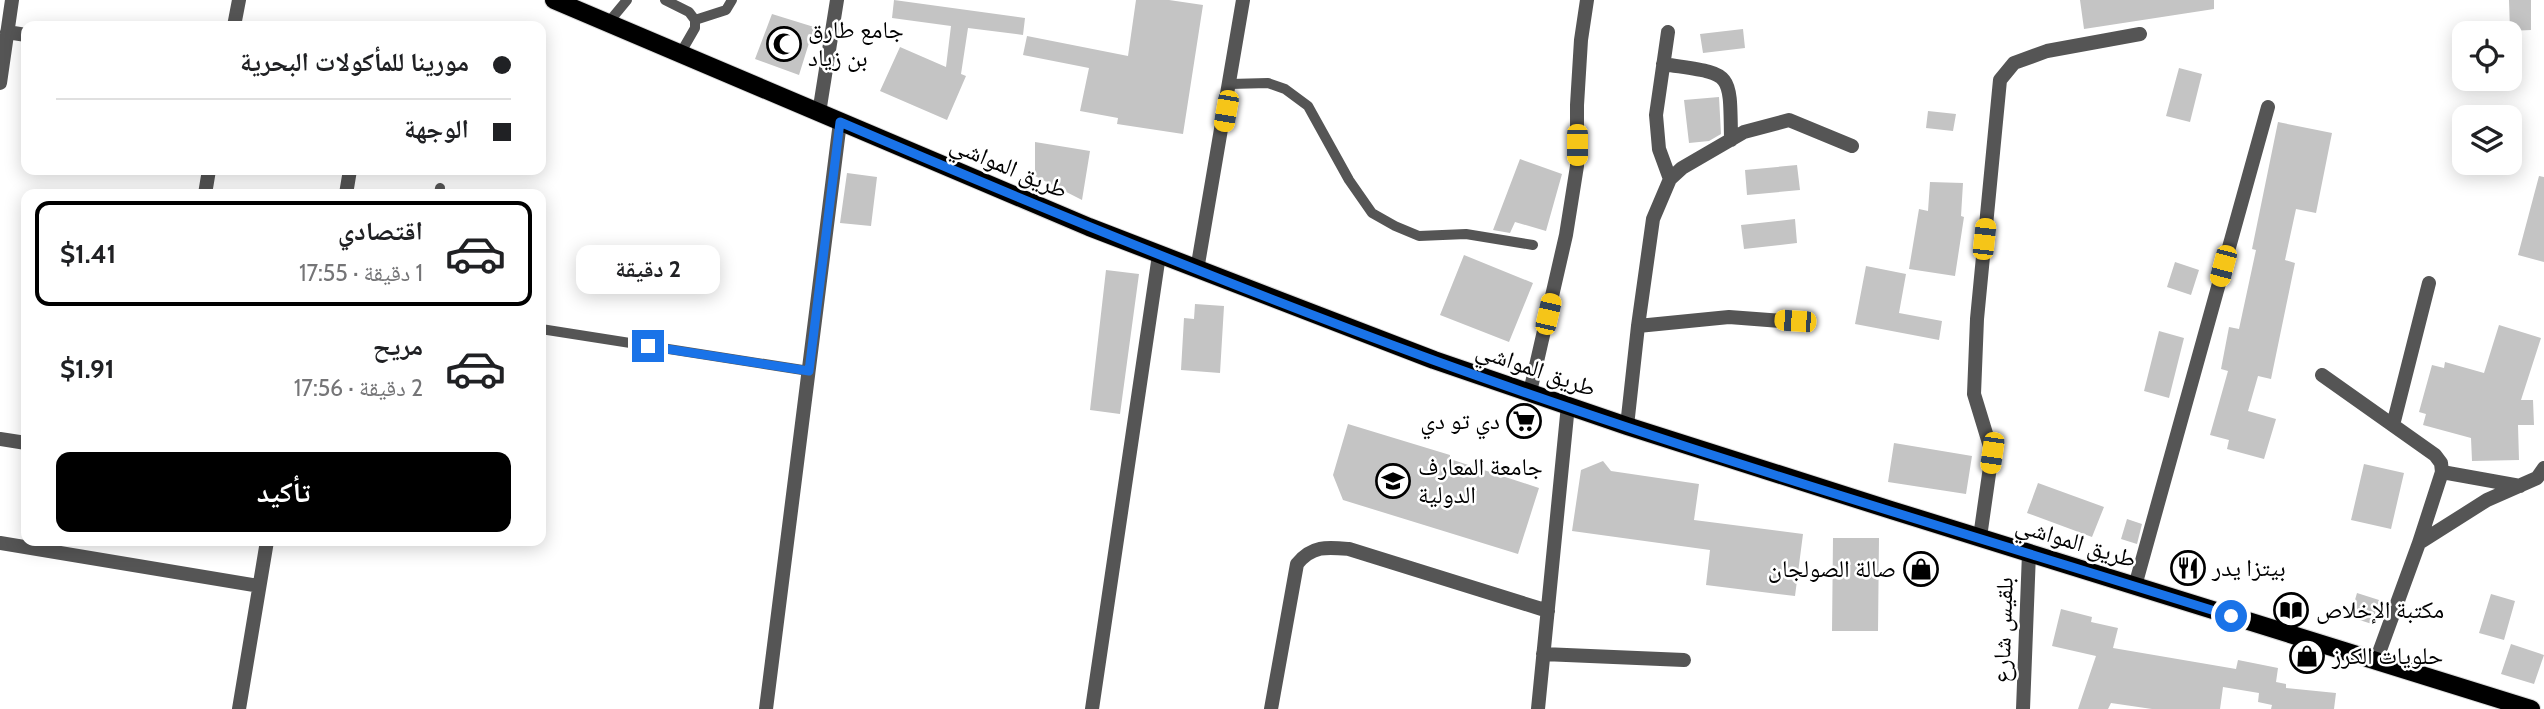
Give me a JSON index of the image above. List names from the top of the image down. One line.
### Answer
{"streets":{"main road":["طريق المواشي"],"street":["بلقيس شارع"]},"crossings":[["طريق المواشي","بلقيس شارع"]],"places":{"mosque":["جامع طارق بن زياد"],"supermarket":["دي تو دي"],"school or university":["جامعة المعارف الدولية"],"restaurant":["بيتزا يدر"],"shop":["صالة الصولجان","حلويات الكرز"],"library":["مكتبة الإخلاص"]},"page":{"banner":["مورينا للمأكولات البحرية","الوجهة"],"list":[{"name":"اقتصادي","note":"1 دقيقة · 17:55","value":"$1.41"},{"name":"مريح","note":"2 دقيقة · 17:56","value":"$1.91"}],"bubble":"2 دقيقة","buttons":"تأكيد"}}
